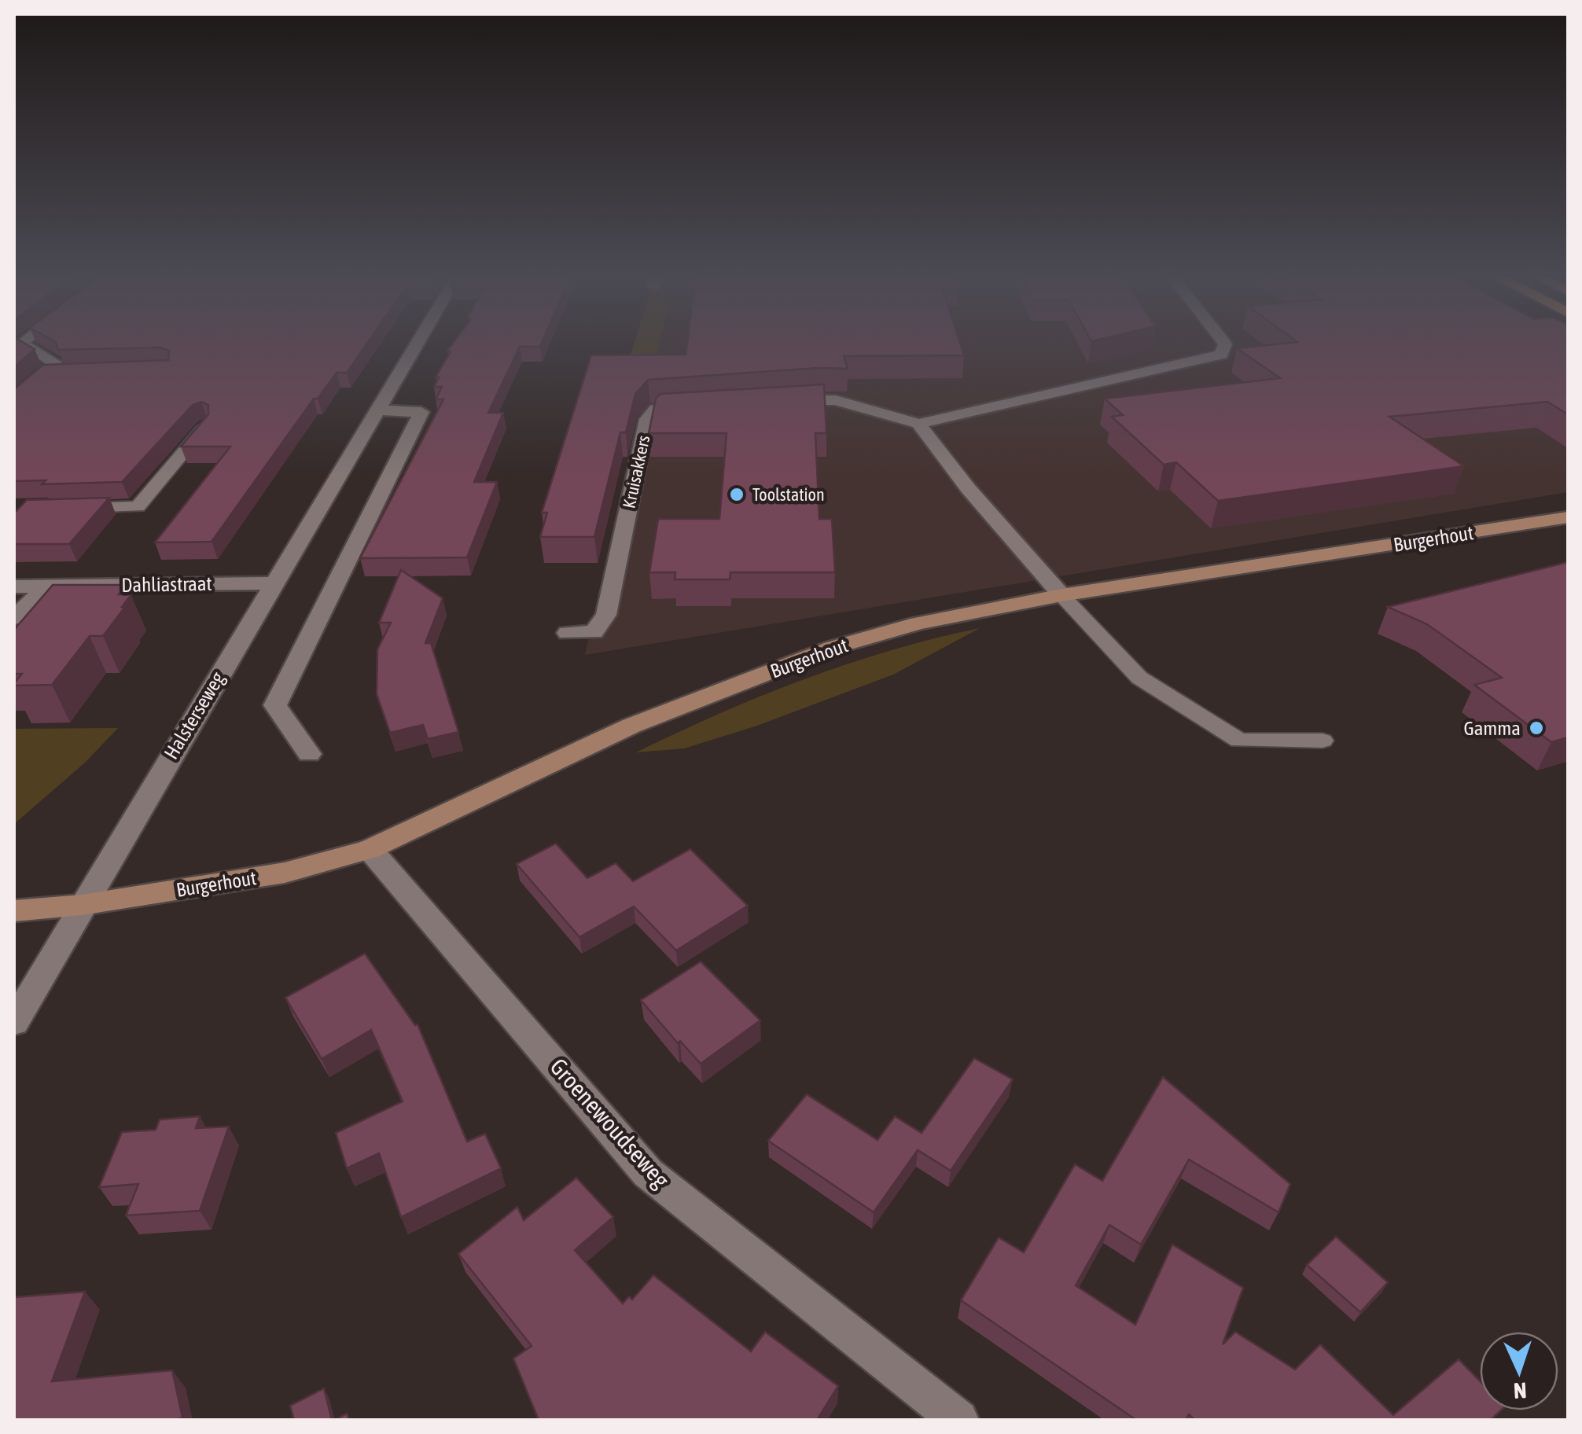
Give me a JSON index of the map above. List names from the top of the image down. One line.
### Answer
{"streets":{"street":["Kruisakkers","Burgerhout","Dahliastraat","Halsterseweg","Groenewoudseweg"]},"crossings":[["Burgerhout","Halsterseweg"],["Burgerhout","Groenewoudseweg"],["Dahliastraat","Halsterseweg"]],"places":["Toolstation","Gamma"],"north":"bottom"}
